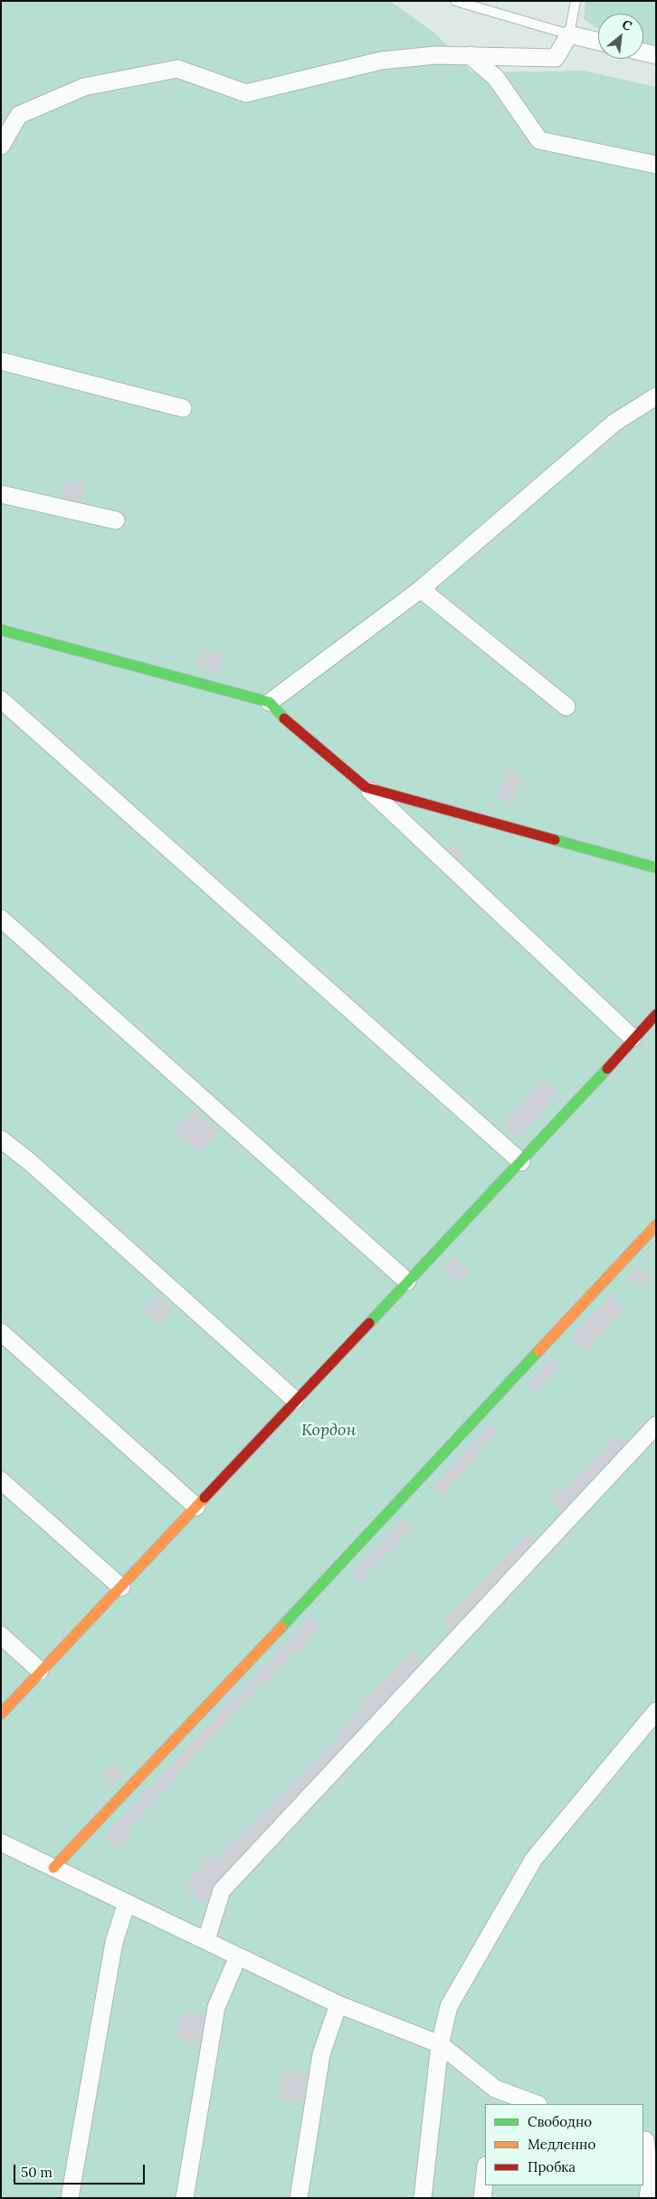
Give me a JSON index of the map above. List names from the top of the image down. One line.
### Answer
{"parks":["Кордон"],"legend":["Свободно","Медленно","Пробка"],"scale_bar":"50 m","north":"top right"}
